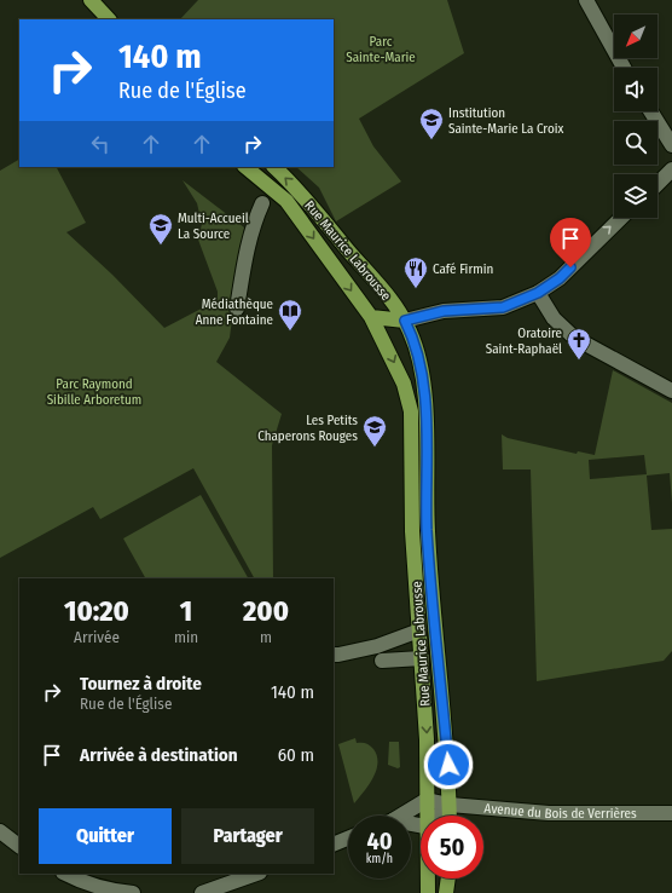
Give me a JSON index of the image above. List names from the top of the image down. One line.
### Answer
{"streets":{"main road":["Rue Maurice Labrousse"],"street":["Avenue du Bois de Verrières"]},"crossings":[["Rue Maurice Labrousse","Avenue du Bois de Verrières"]],"parks":["Parc Sainte-Marie","Parc Raymond Sibille Arboretum"],"places":{"school or university":["Institution Sainte-Marie La Croix","Multi-Accueil La Source","Les Petits Chaperons Rouges"],"restaurant":["Café Firmin"],"library":["Médiathèque Anne Fontaine"],"church":["Oratoire Saint-Raphaël"]},"north":"bottom left","page":{"turn":["140 m","Rue de l'Église"],"eta":["10:20","Arrivée","1","min","200","m"],"list":[{"name":"Tournez à droite","note":"Rue de l'Église","value":"140 m"},{"name":"Arrivée à destination","value":"60 m"}],"buttons":["Quitter","Partager"],"speed":"40 km/h","limit":"50"}}
